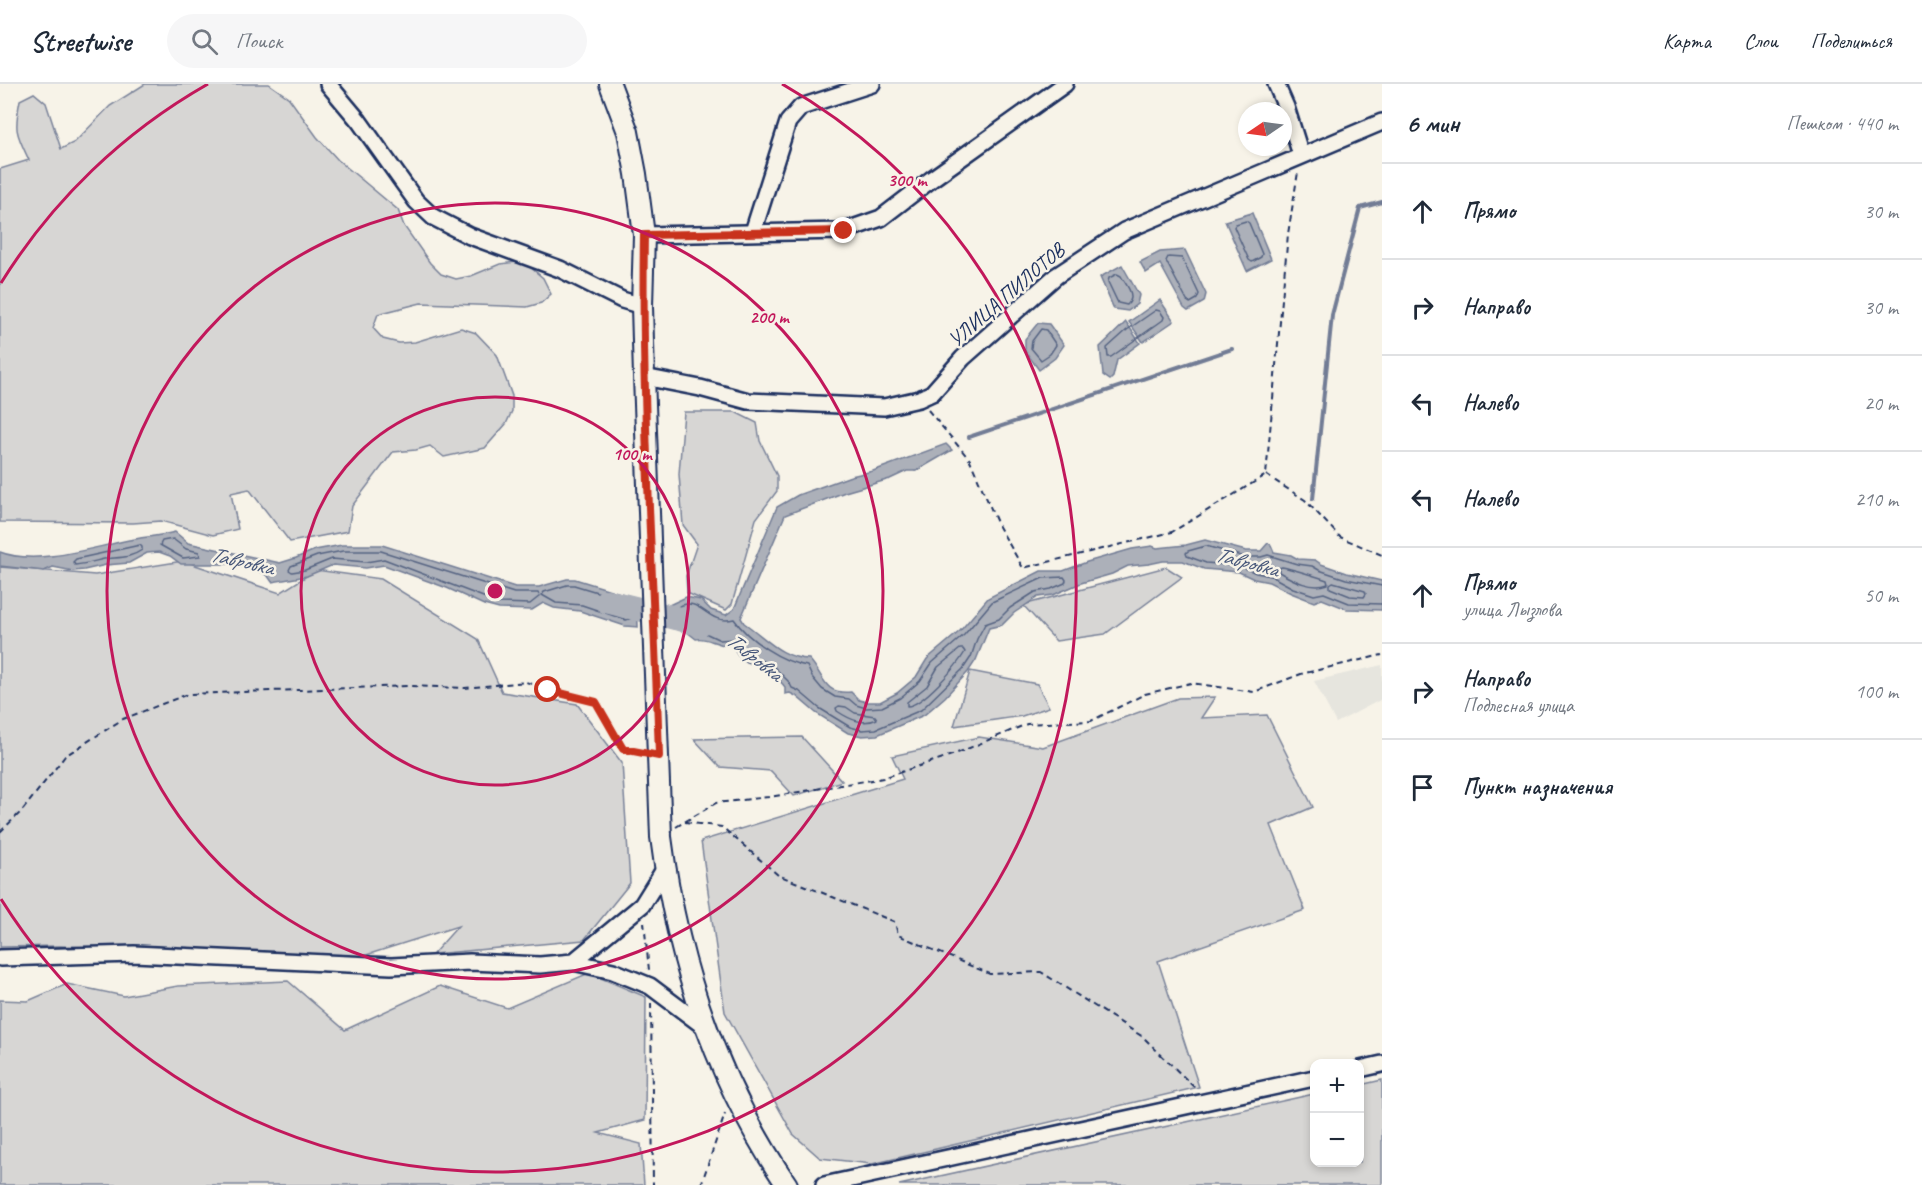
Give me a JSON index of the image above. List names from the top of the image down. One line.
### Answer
{"streets":{"street":["УЛИЦА ПИЛОТОВ"]},"water":["Тавровка"],"north":"left","page":{"header":"Streetwise","search":"Поиск","nav":["Карта","Слои","Поделиться"],"heading":["6 мин","Пешком · 440 m"],"list":[["Прямо","30 m"],["Направо","30 m"],["Налево","20 m"],["Налево","210 m"],["Прямо","улица Лызлова","50 m"],["Направо","Подлесная улица","100 m"],"Пункт назначения"],"map_buttons":["+","−"]},"rings":["300 m","200 m","100 m"]}
